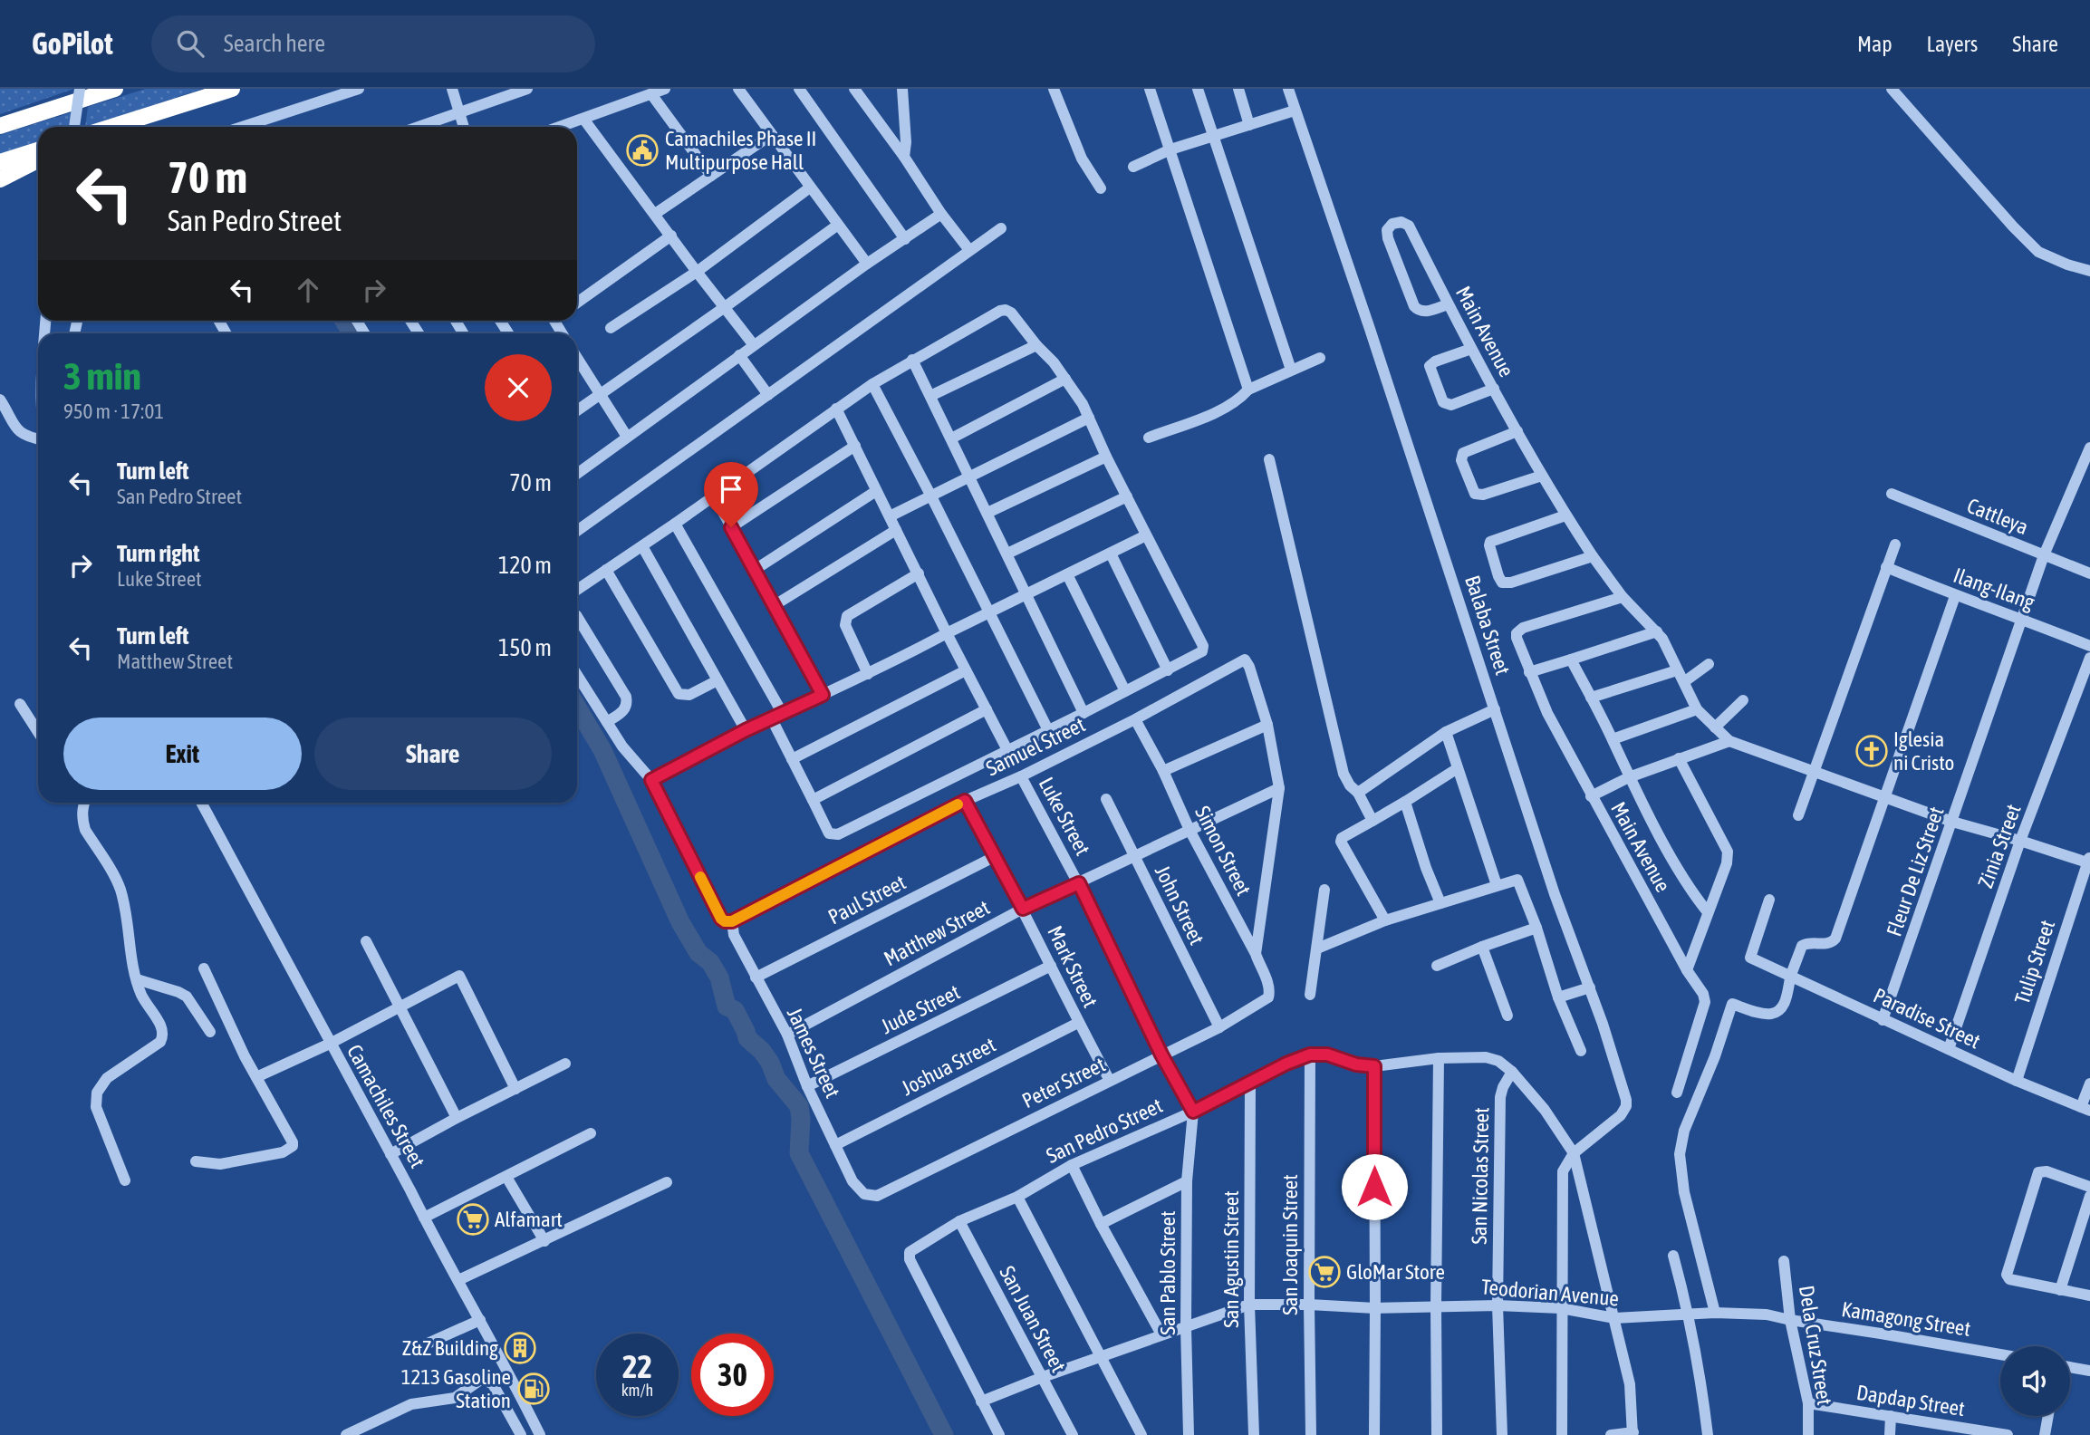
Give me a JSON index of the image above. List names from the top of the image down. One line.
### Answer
{"streets":{"street":["Main Avenue","Cattleya","Ilang-Ilang","Balaba Street","Samuel Street","Luke Street","Zinia Street","Simon Street","Fleur De Liz Street","Paul Street","John Street","Matthew Street","Tulip Street","Mark Street","Jude Street","Paradise Street","James Street","Joshua Street","Peter Street","Camachiles Street","San Pedro Street","San Nicolas Street","San Joaquin Street","San Agustin Street","San Pablo Street","Teodorian Avenue","San Juan Street","Kamagong Street","Dela Cruz Street","Dapdap Street"]},"crossings":[["Main Avenue","Zinia Street"],["Main Avenue","Fleur De Liz Street"],["Main Avenue","Tulip Street"],["Cattleya","Fleur De Liz Street"],["Ilang-Ilang","Fleur De Liz Street"],["Samuel Street","Luke Street"],["Samuel Street","Simon Street"],["Samuel Street","Mark Street"],["Samuel Street","James Street"],["Luke Street","Matthew Street"],["Luke Street","Peter Street"],["Luke Street","San Pedro Street"],["Luke Street","San Pablo Street"],["Zinia Street","Paradise Street"],["Simon Street","Matthew Street"],["Simon Street","Peter Street"],["Fleur De Liz Street","Paradise Street"],["Paul Street","Mark Street"],["Paul Street","James Street"],["John Street","Matthew Street"],["John Street","Peter Street"],["Matthew Street","Mark Street"],["Matthew Street","James Street"],["Tulip Street","Paradise Street"],["Mark Street","Jude Street"],["Mark Street","Joshua Street"],["Mark Street","Peter Street"],["Jude Street","James Street"],["James Street","Joshua Street"],["James Street","Peter Street"],["San Pedro Street","San Joaquin Street"],["San Pedro Street","San Agustin Street"],["San Pedro Street","San Pablo Street"],["San Pedro Street","Teodorian Avenue"],["San Pedro Street","San Juan Street"],["San Nicolas Street","Teodorian Avenue"],["San Joaquin Street","Teodorian Avenue"],["San Agustin Street","Teodorian Avenue"],["San Pablo Street","Teodorian Avenue"],["Teodorian Avenue","San Juan Street"],["Teodorian Avenue","Kamagong Street"],["Teodorian Avenue","Dela Cruz Street"],["Kamagong Street","Dela Cruz Street"],["Dela Cruz Street","Dapdap Street"]],"places":{"public building":["Camachiles Phase II Multipurpose Hall"],"church":["Iglesia ni Cristo"],"supermarket":["Alfamart","GloMar Store"],"building":["Z&Z Building"],"fuel station":["1213 Gasoline Station"]},"page":{"header":"GoPilot","search":"Search here","nav":["Map","Layers","Share"],"turn":["70 m","San Pedro Street"],"heading":["3 min","950 m · 17:01"],"list":[{"name":"Turn left","note":"San Pedro Street","value":"70 m"},{"name":"Turn right","note":"Luke Street","value":"120 m"},{"name":"Turn left","note":"Matthew Street","value":"150 m"}],"buttons":["Exit","Share"],"speed":"22 km/h","limit":"30"}}
